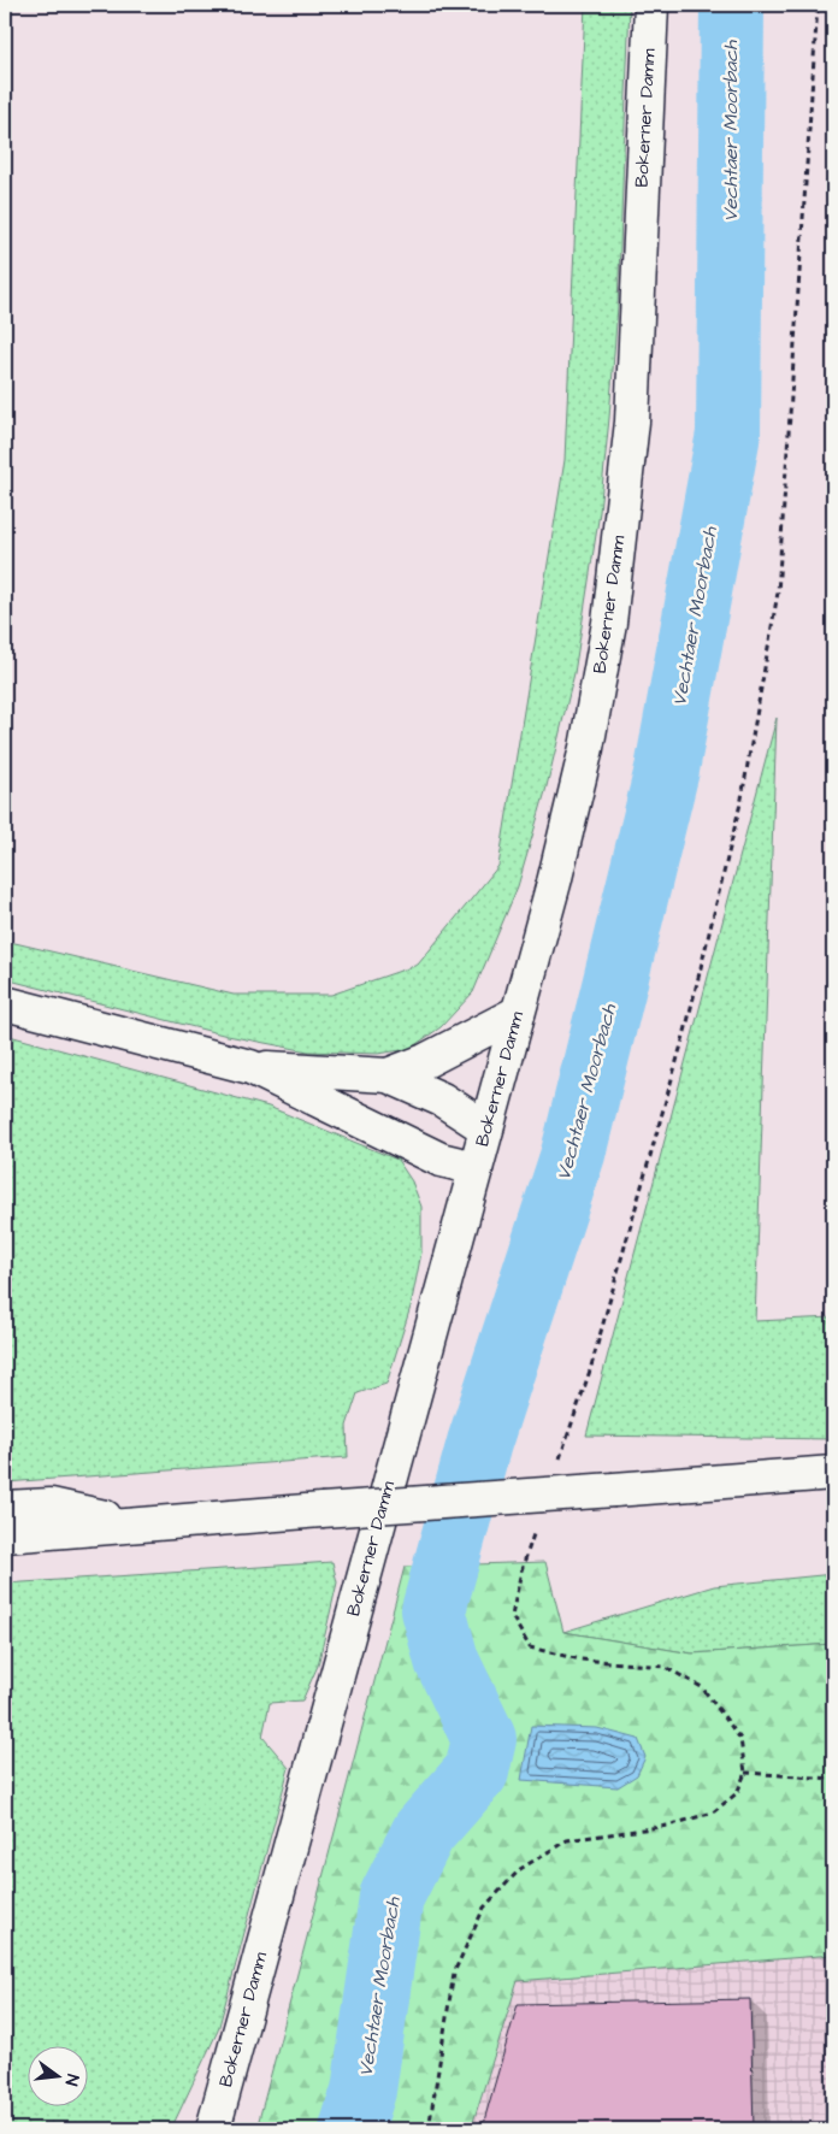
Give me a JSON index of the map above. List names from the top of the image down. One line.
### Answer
{"streets":{"main road":["Bokerner Damm"]},"water":["Vechtaer Moorbach"],"north":"right"}
